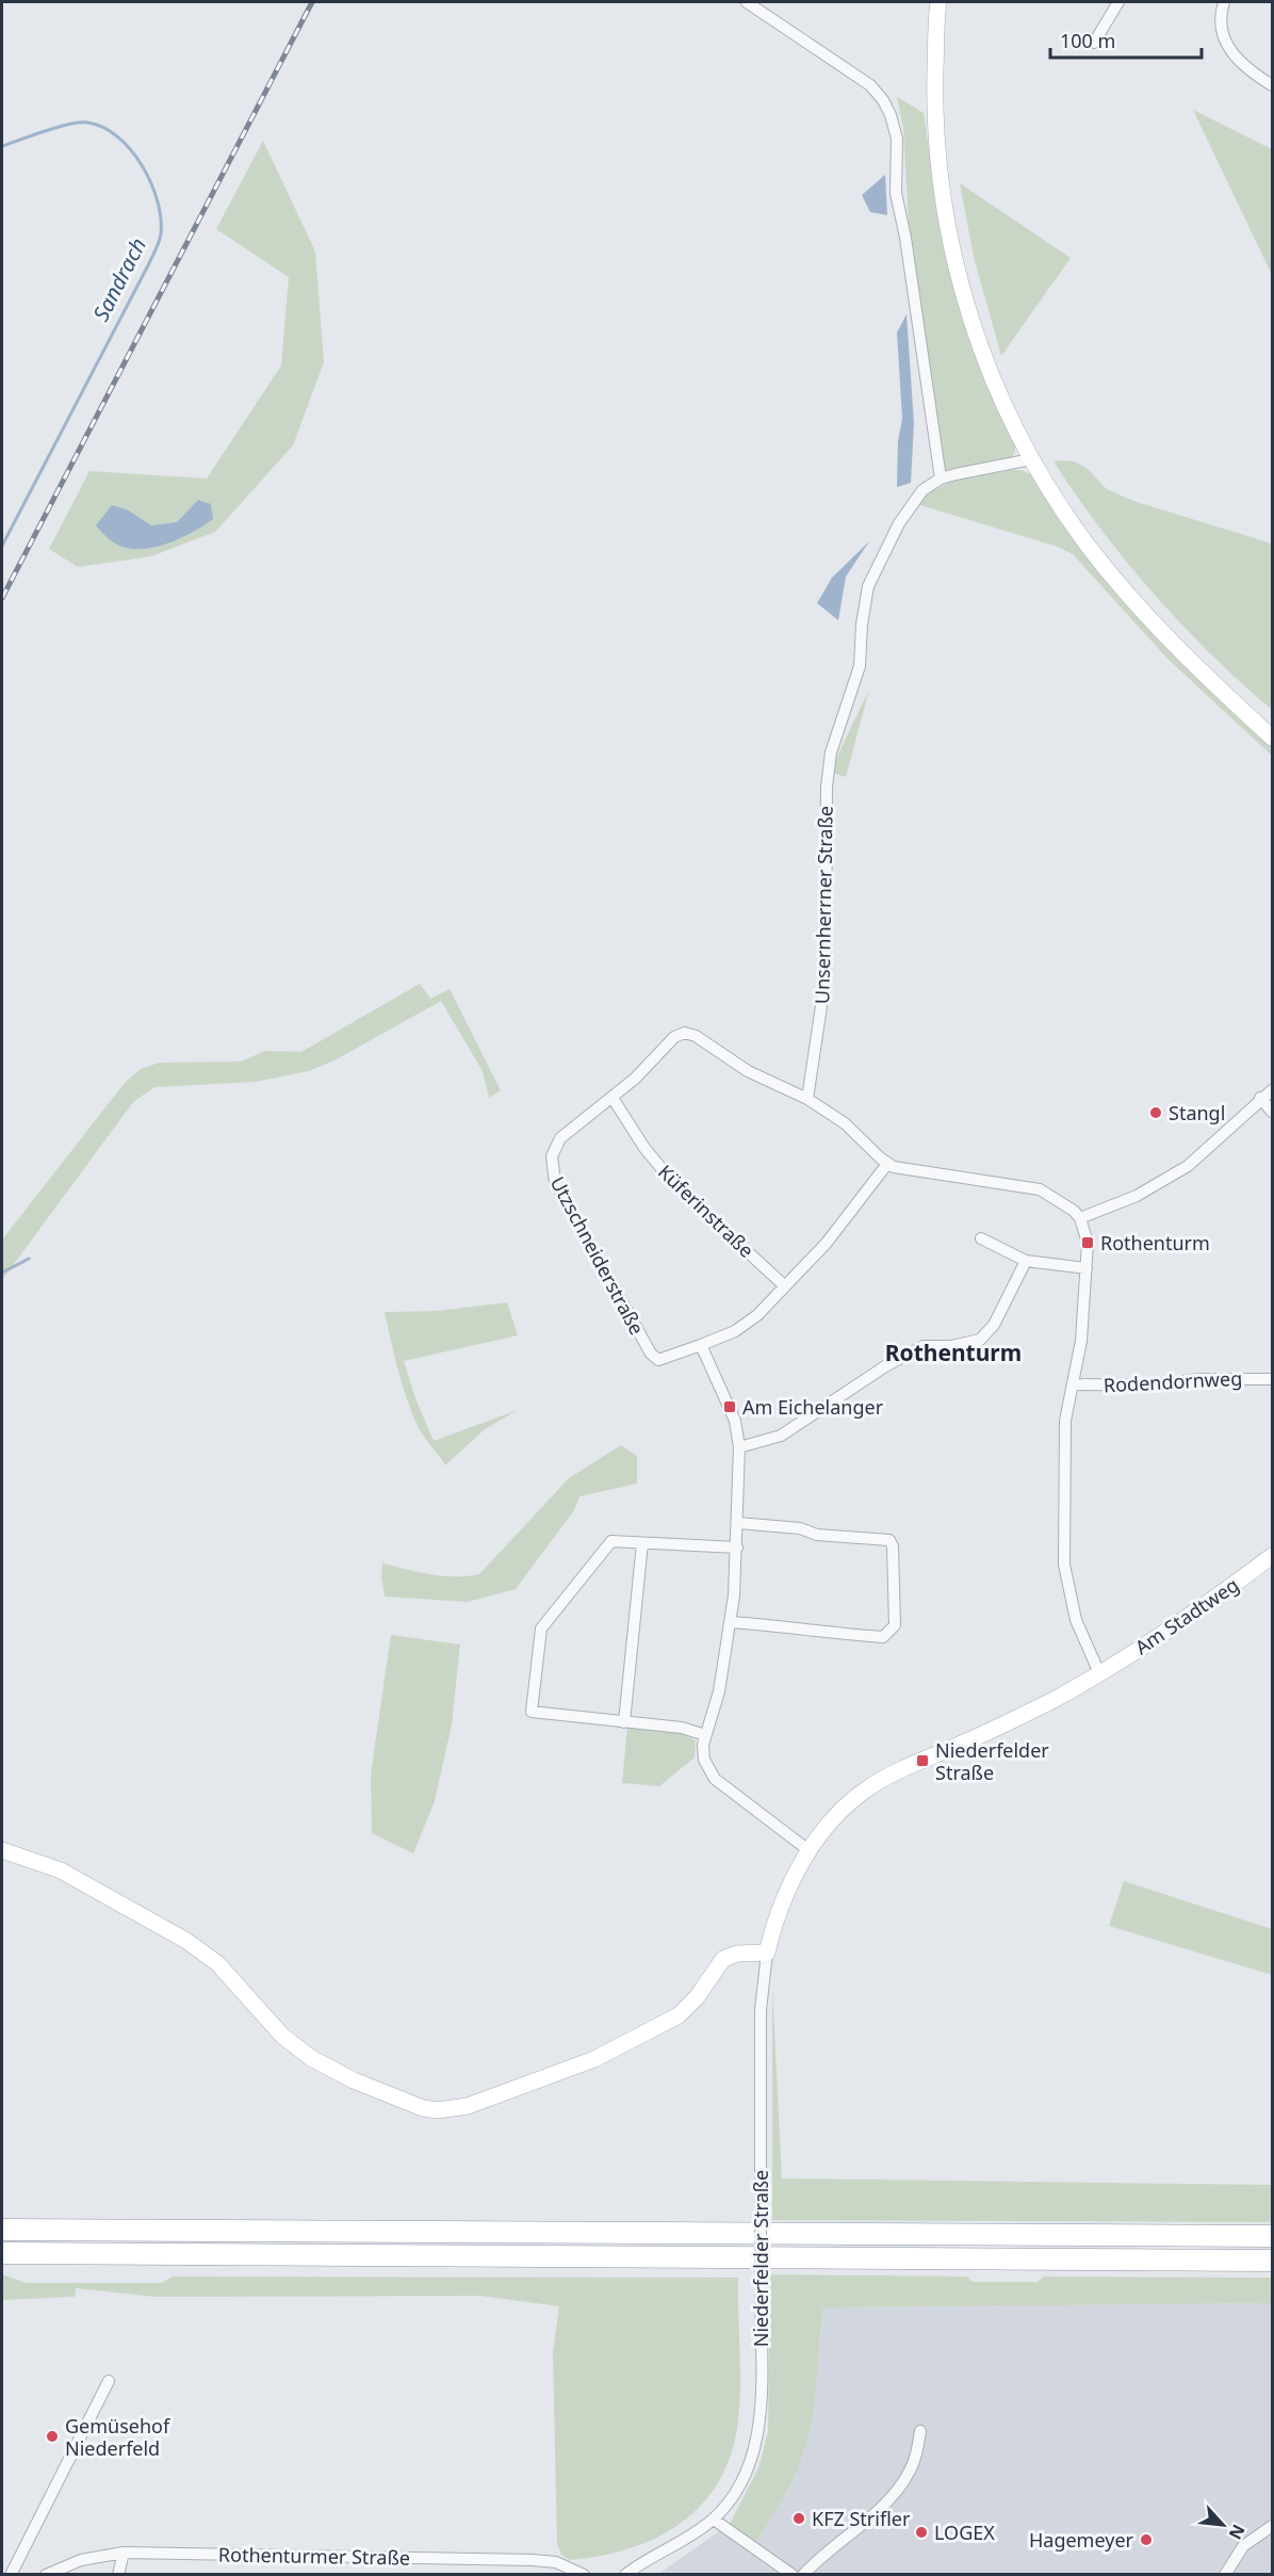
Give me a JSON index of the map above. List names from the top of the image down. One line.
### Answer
{"streets":{"street":["Unsernherrner Straße","Küferinstraße","Utzschneiderstraße","Rodendornweg","Am Stadtweg","Niederfelder Straße","Rothenturmer Straße"]},"crossings":[["Unsernherrner Straße","Utzschneiderstraße"],["Küferinstraße","Utzschneiderstraße"],["Am Stadtweg","Niederfelder Straße"]],"districts":["Rothenturm"],"water":["Sandrach"],"places":{"other":["Stangl","Gemüsehof Niederfeld","KFZ Strifler","LOGEX","Hagemeyer"],"transit":["Rothenturm","Am Eichelanger","Niederfelder Straße"]},"scale_bar":"100 m","north":"bottom right"}
